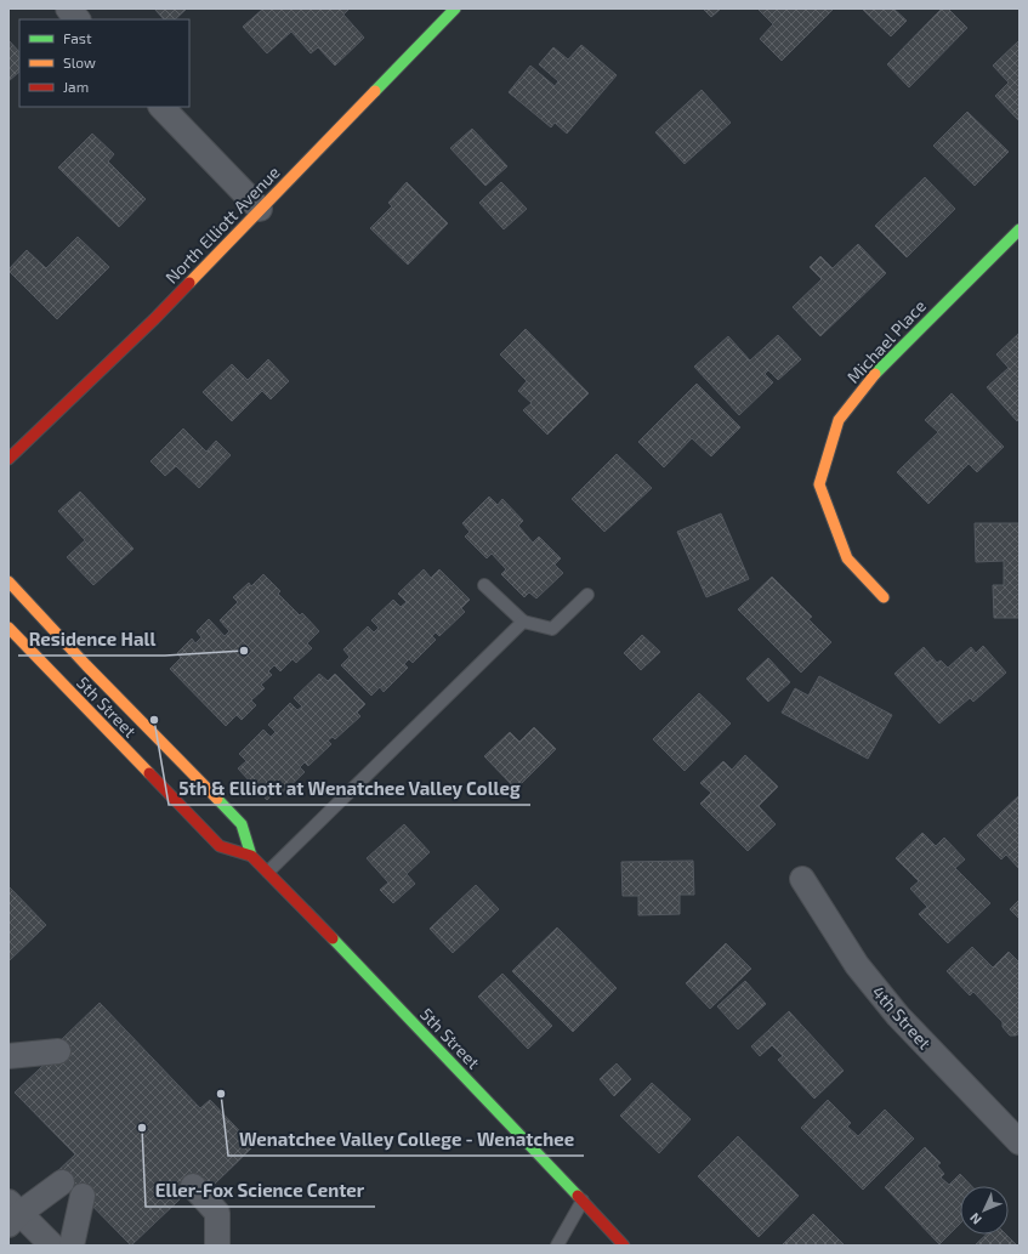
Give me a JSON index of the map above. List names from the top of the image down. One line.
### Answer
{"streets":{"main road":["North Elliott Avenue","Michael Place","5th Street"],"street":["4th Street"]},"places":["Residence Hall","5th & Elliott at Wenatchee Valley Colleg","Wenatchee Valley College - Wenatchee","Eller-Fox Science Center"],"legend":["Fast","Slow","Jam"],"north":"bottom left"}
